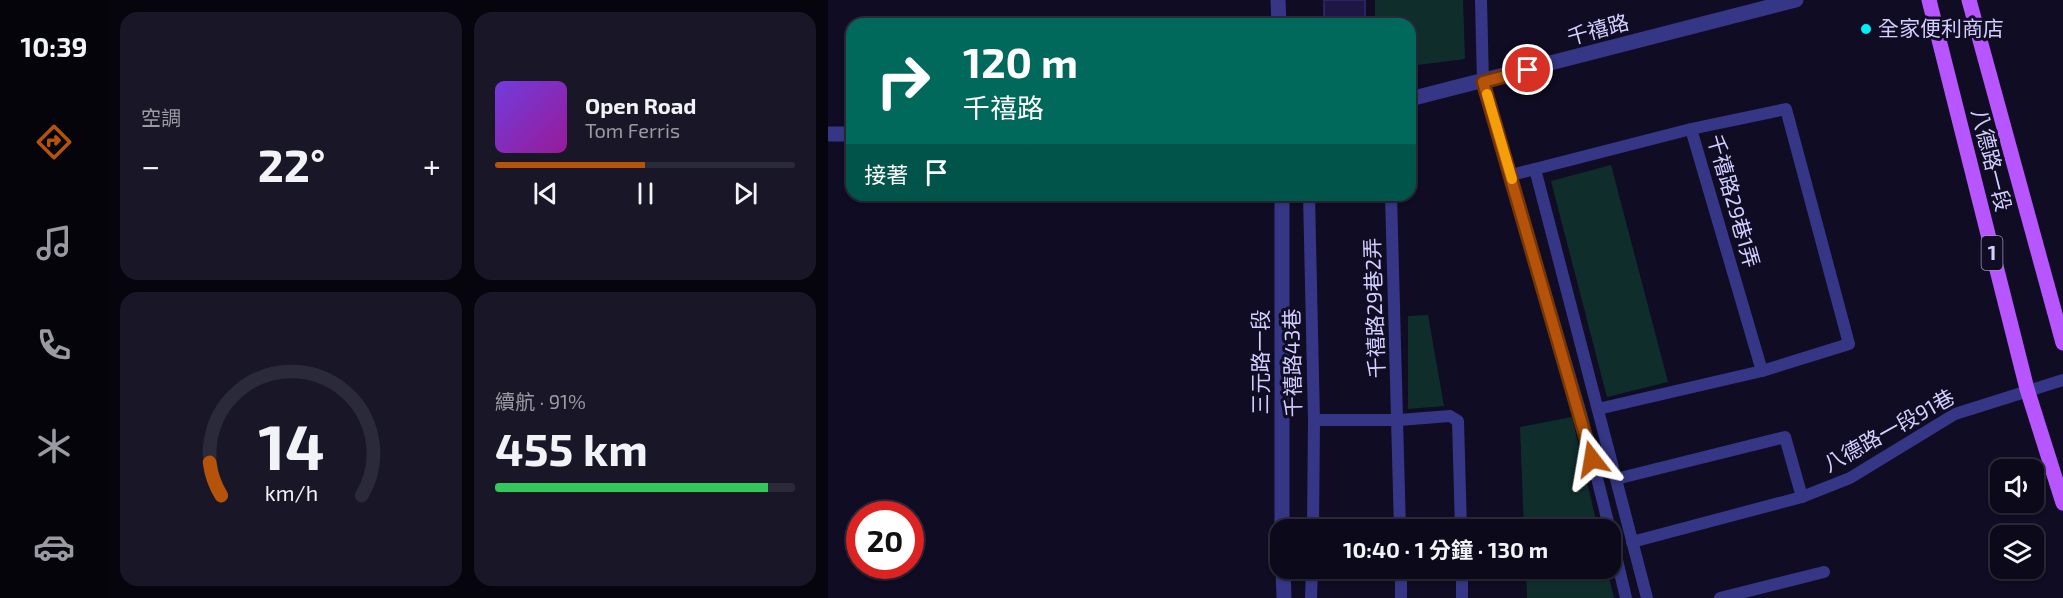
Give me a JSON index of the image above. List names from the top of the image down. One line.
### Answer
{"streets":{"main road":["八德路一段","1"],"street":["千禧路","三元路一段"],"lane":["千禧路29巷1弄","千禧路29巷2弄","千禧路43巷","八德路一段91巷"]},"crossings":[["八德路一段","八德路一段91巷"]],"places":["全家便利商店"],"page":{"tabs":"10:39","tile":["空調",["續航 · 91%","455 km"]],"turn":["120 m","千禧路"],"song":["Open Road","Tom Ferris"],"heat":["−","22°","+"],"then":"接著","limit":"20","trip":"10:40 · 1 分鐘 · 130 m","gauge":["14","km/h"]}}
